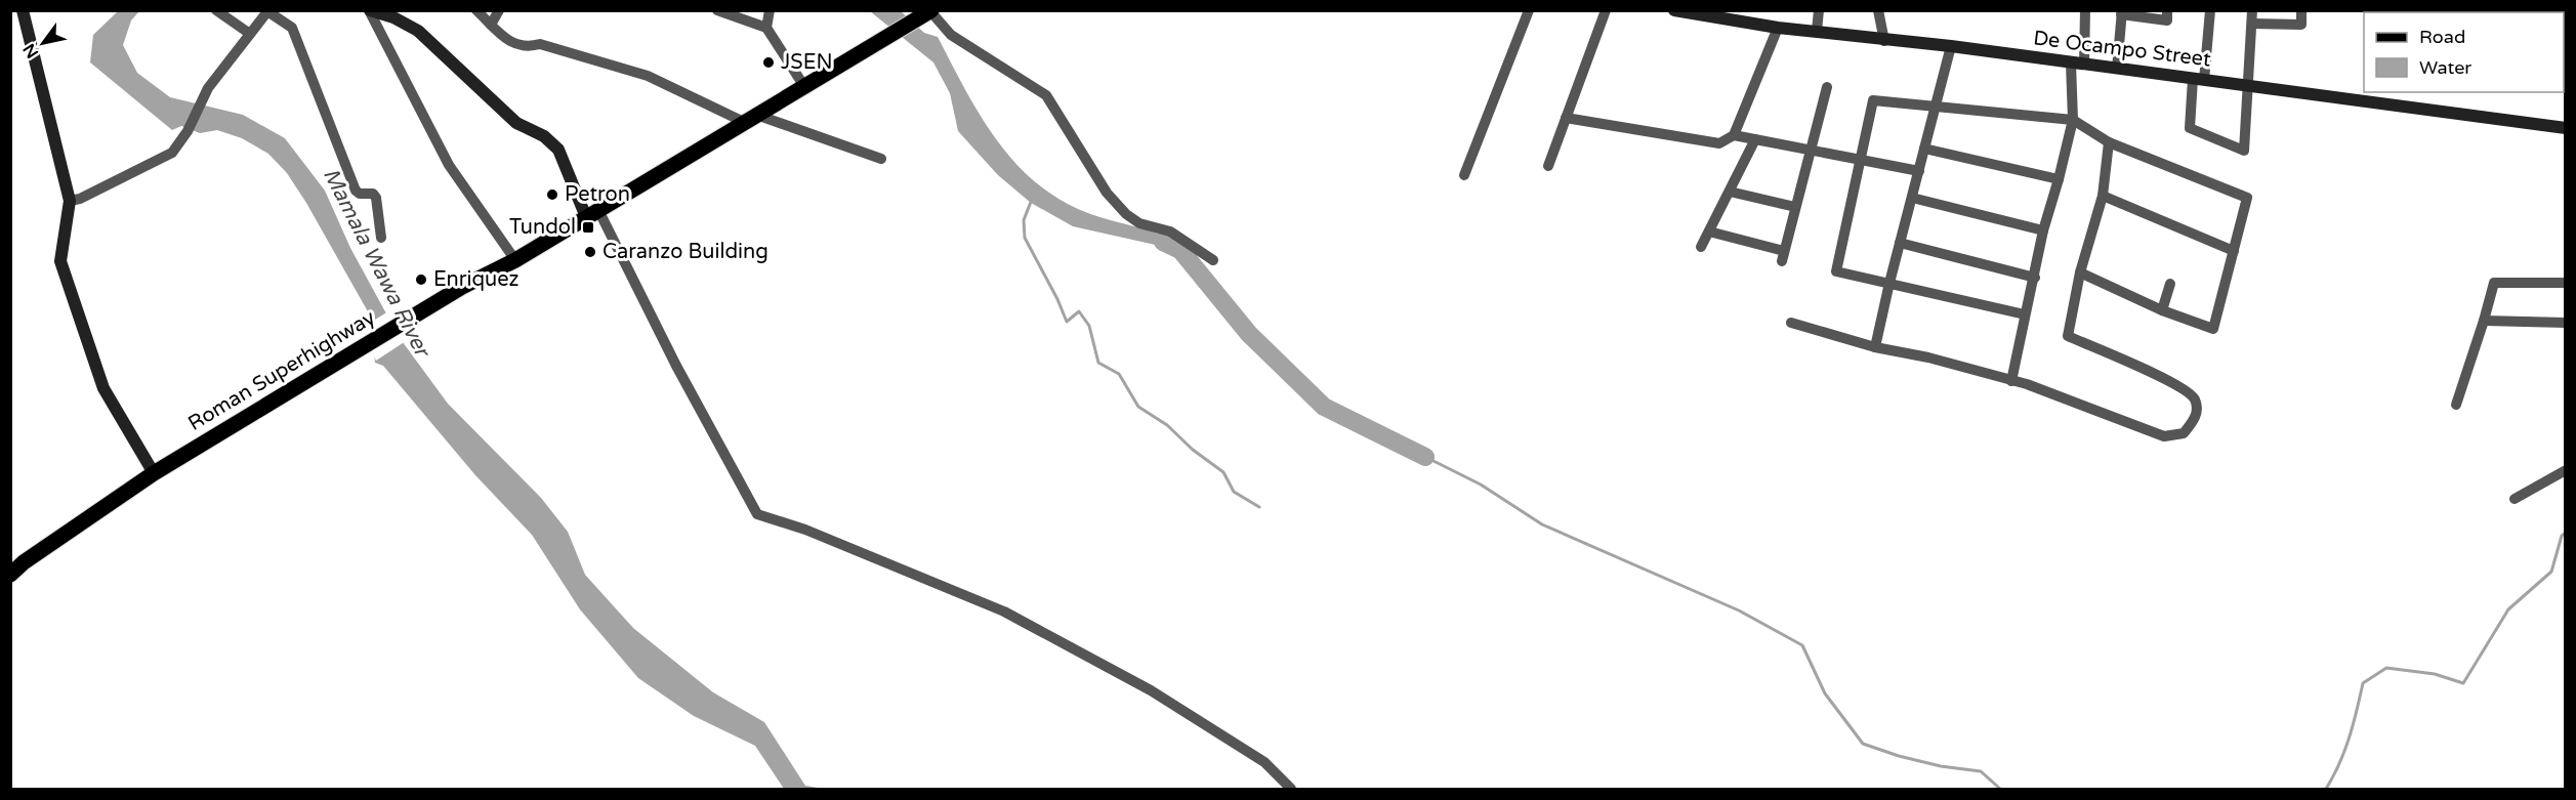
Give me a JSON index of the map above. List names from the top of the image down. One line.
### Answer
{"streets":{"main road":["Roman Superhighway"],"street":["De Ocampo Street"]},"water":["Mamala Wawa River"],"places":{"other":["JSEN","Petron","Caranzo Building","Enriquez"],"transit":["Tundol"]},"legend":["Road","Water"],"north":"bottom left"}
